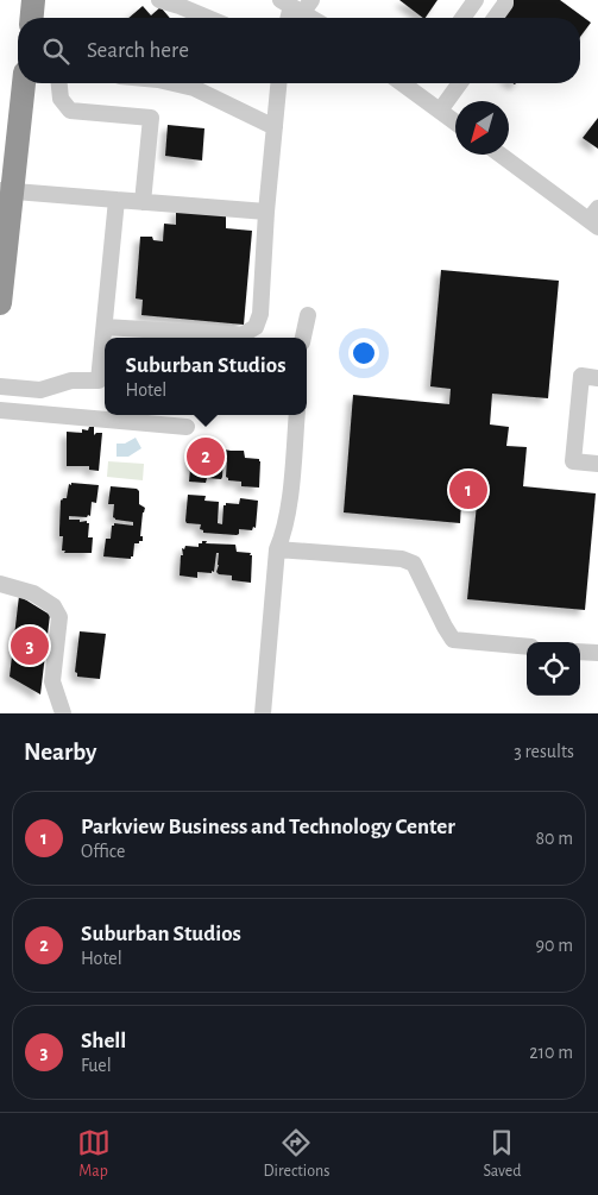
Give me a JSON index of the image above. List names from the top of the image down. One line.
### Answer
{"north":"bottom left","page":{"search":"Search here","popup":["Suburban Studios","Hotel"],"pins":["2","1","3"],"heading":["Nearby","3 results"],"list":[{"mark":"1","name":"Parkview Business and Technology Center","note":"Office","value":"80 m"},{"mark":"2","name":"Suburban Studios","note":"Hotel","value":"90 m"},{"mark":"3","name":"Shell","note":"Fuel","value":"210 m"}],"nav":["Map","Directions","Saved"]}}
